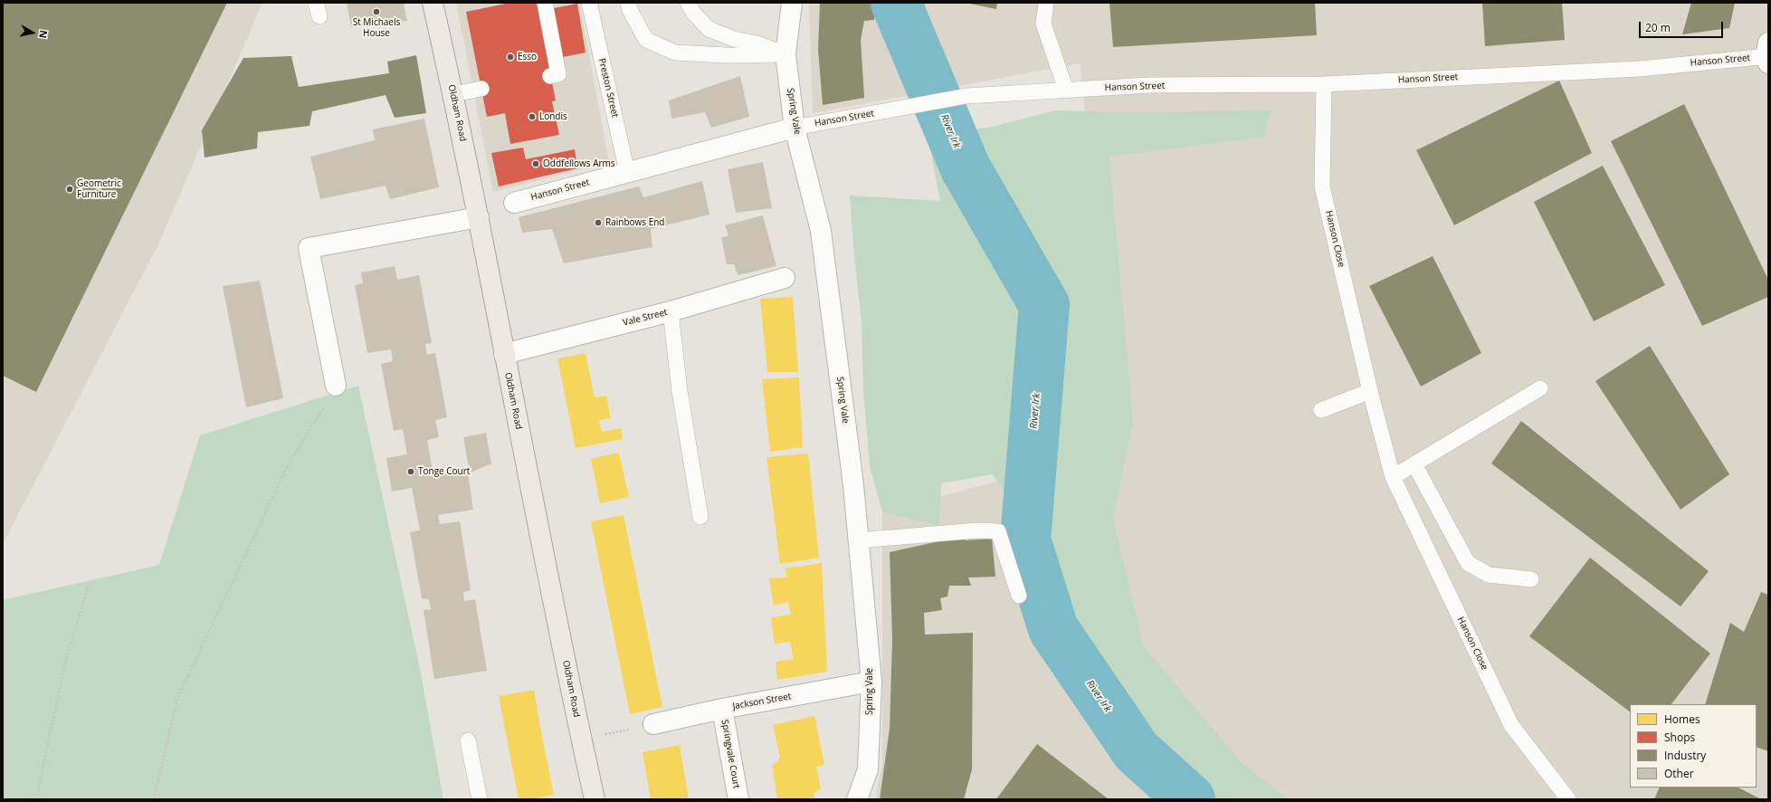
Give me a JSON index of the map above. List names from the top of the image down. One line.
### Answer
{"streets":{"main road":["Oldham Road"],"street":["Hanson Street","Spring Vale","Vale Street","Jackson Street","Springvale Court"],"lane":["Preston Street","Hanson Close"]},"crossings":[["Hanson Street","Preston Street"],["Hanson Street","Spring Vale"],["Hanson Street","Hanson Close"],["Spring Vale","Jackson Street"],["Oldham Road","Vale Street"],["Jackson Street","Springvale Court"]],"water":["River Irk"],"places":["St Michaels House","Esso","Londis","Oddfellows Arms","Geometric Furniture","Rainbows End","Tonge Court"],"legend":["Homes","Shops","Industry","Other"],"scale_bar":"20 m","north":"right"}
